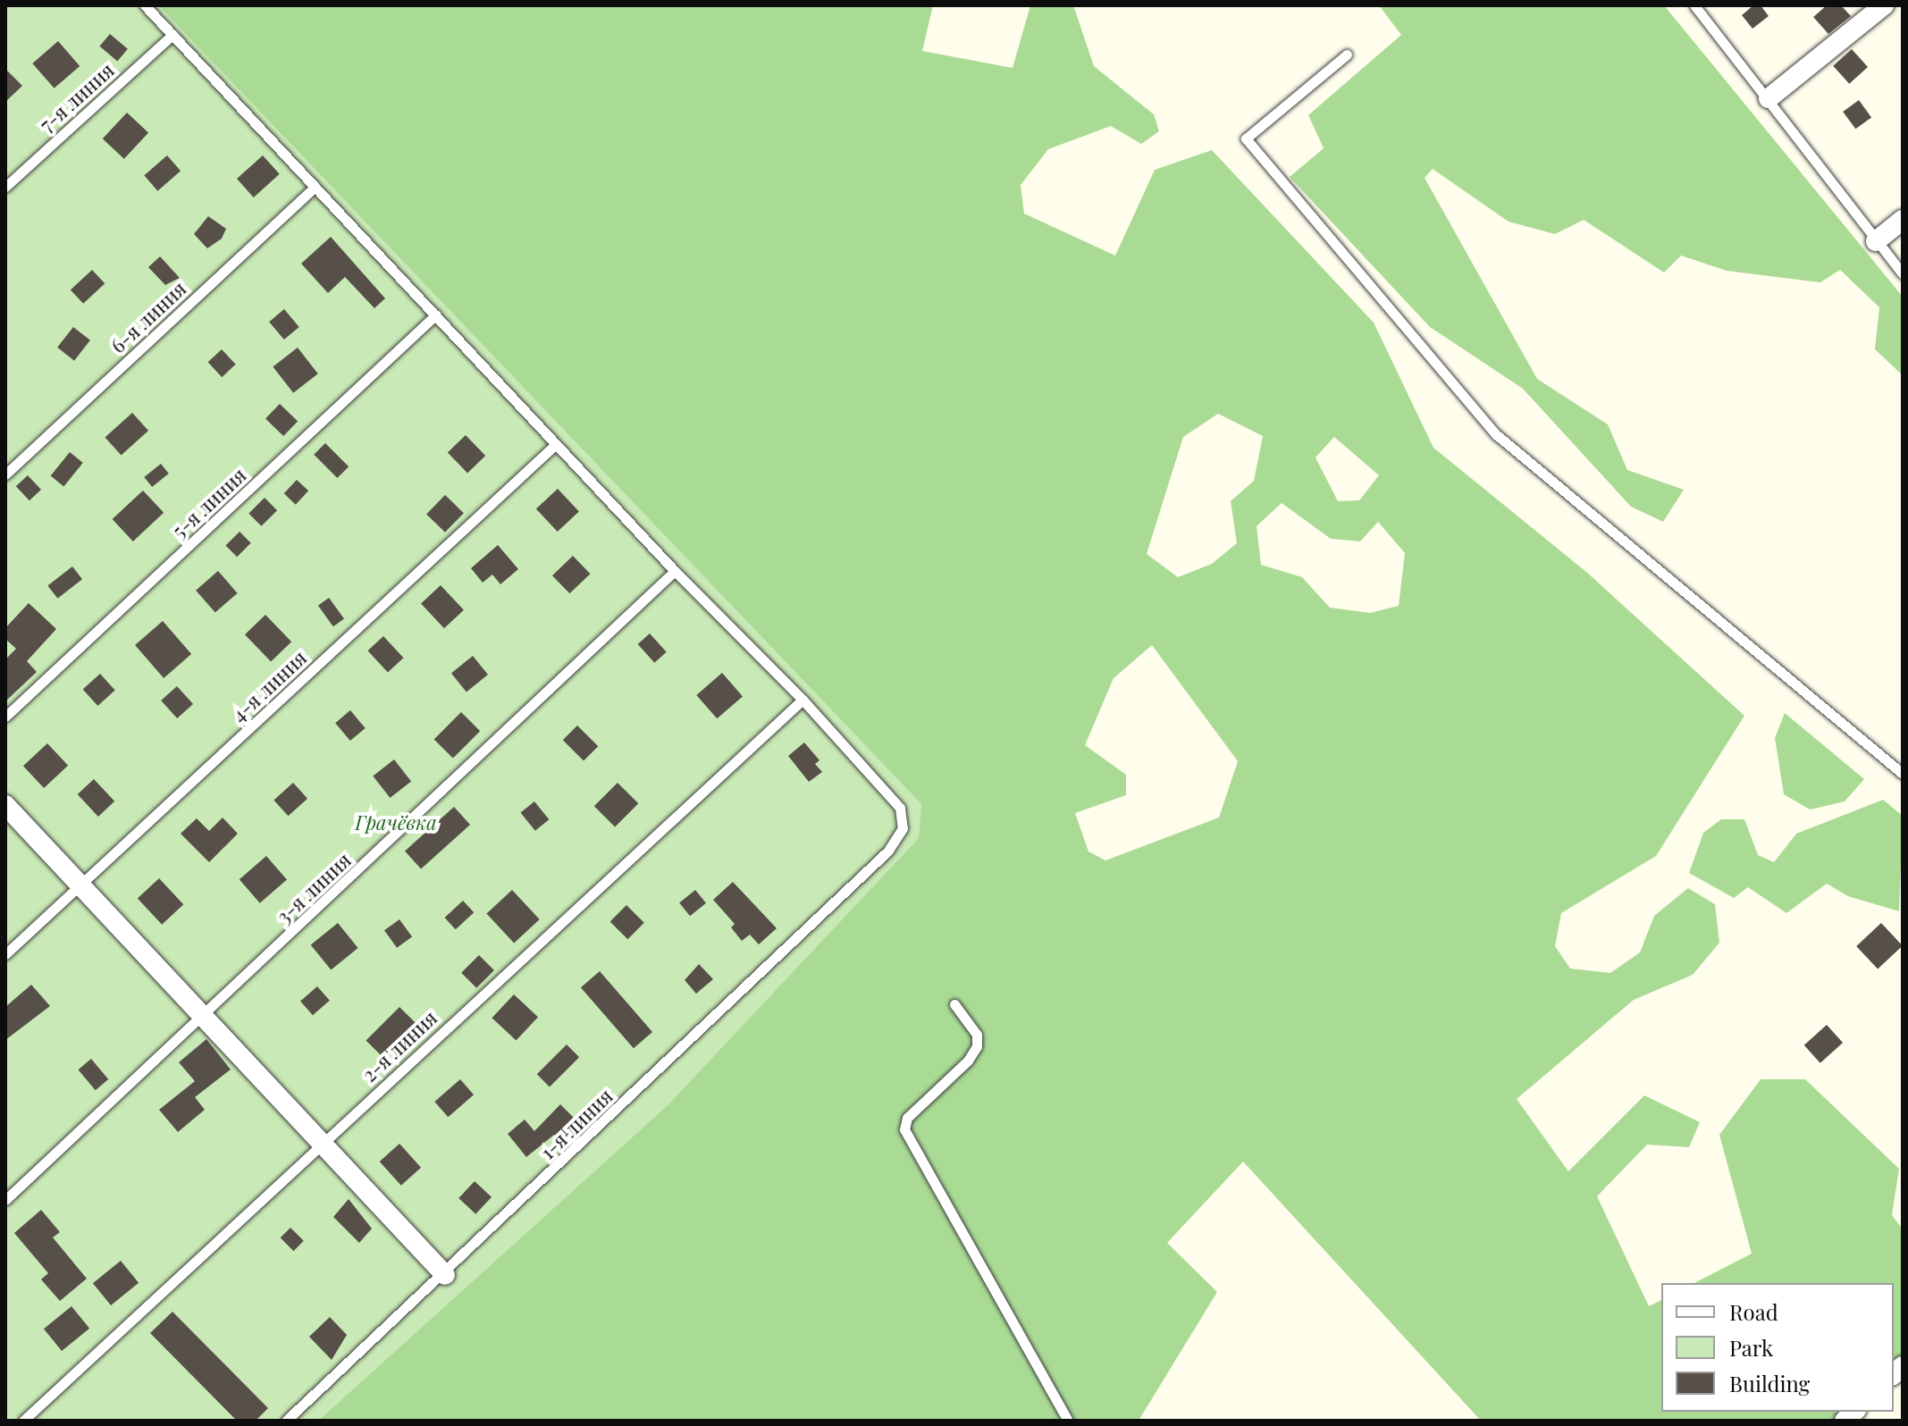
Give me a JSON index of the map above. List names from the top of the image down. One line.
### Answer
{"streets":{"lane":["7-я линия","6-я линия","5-я линия","4-я линия","3-я линия","2-я линия","1-я линия"]},"crossings":[["2-я линия","1-я линия"]],"parks":["Грачёвка"],"legend":["Road","Park","Building"]}
